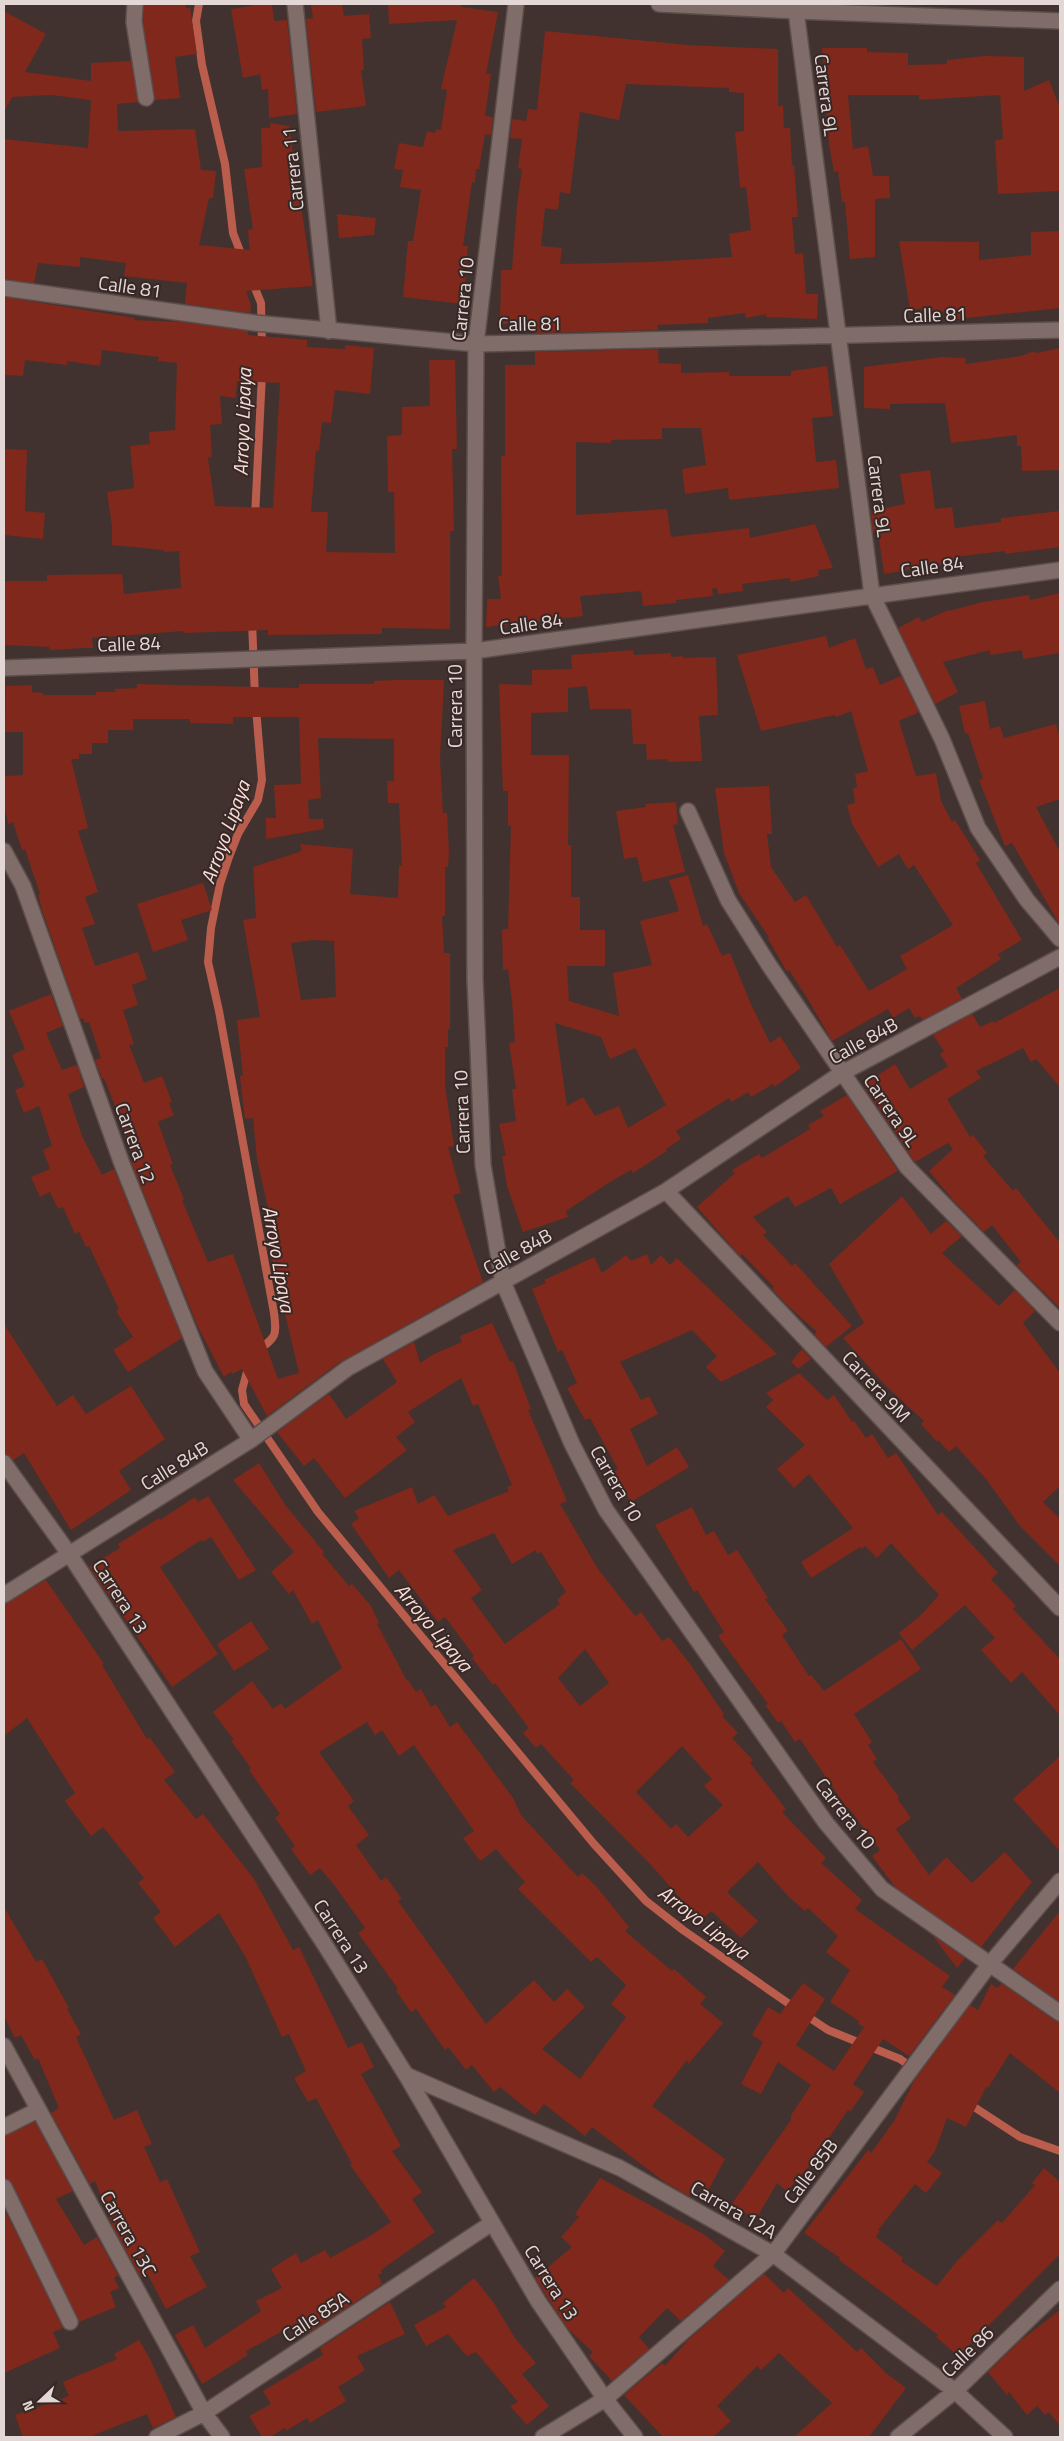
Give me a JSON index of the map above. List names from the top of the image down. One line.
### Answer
{"streets":{"street":["Carrera 9L","Carrera 11","Calle 81","Carrera 10","Calle 84","Calle 84B","Carrera 12","Carrera 9M","Carrera 13","Calle 85B","Carrera 12A","Carrera 13C","Calle 85A","Calle 86"]},"crossings":[["Carrera 9L","Calle 81"],["Carrera 9L","Calle 84"],["Carrera 9L","Calle 84B"],["Carrera 11","Calle 81"],["Calle 81","Carrera 10"],["Carrera 10","Calle 84"],["Carrera 10","Calle 84B"],["Carrera 10","Calle 85B"],["Calle 84B","Carrera 12"],["Calle 84B","Carrera 9M"],["Calle 84B","Carrera 13"],["Carrera 13","Calle 85B"],["Carrera 13","Carrera 12A"],["Carrera 13","Calle 85A"],["Calle 85B","Carrera 12A"],["Carrera 12A","Calle 86"],["Carrera 13C","Calle 85A"]],"water":["Arroyo Lipaya"],"north":"left"}
